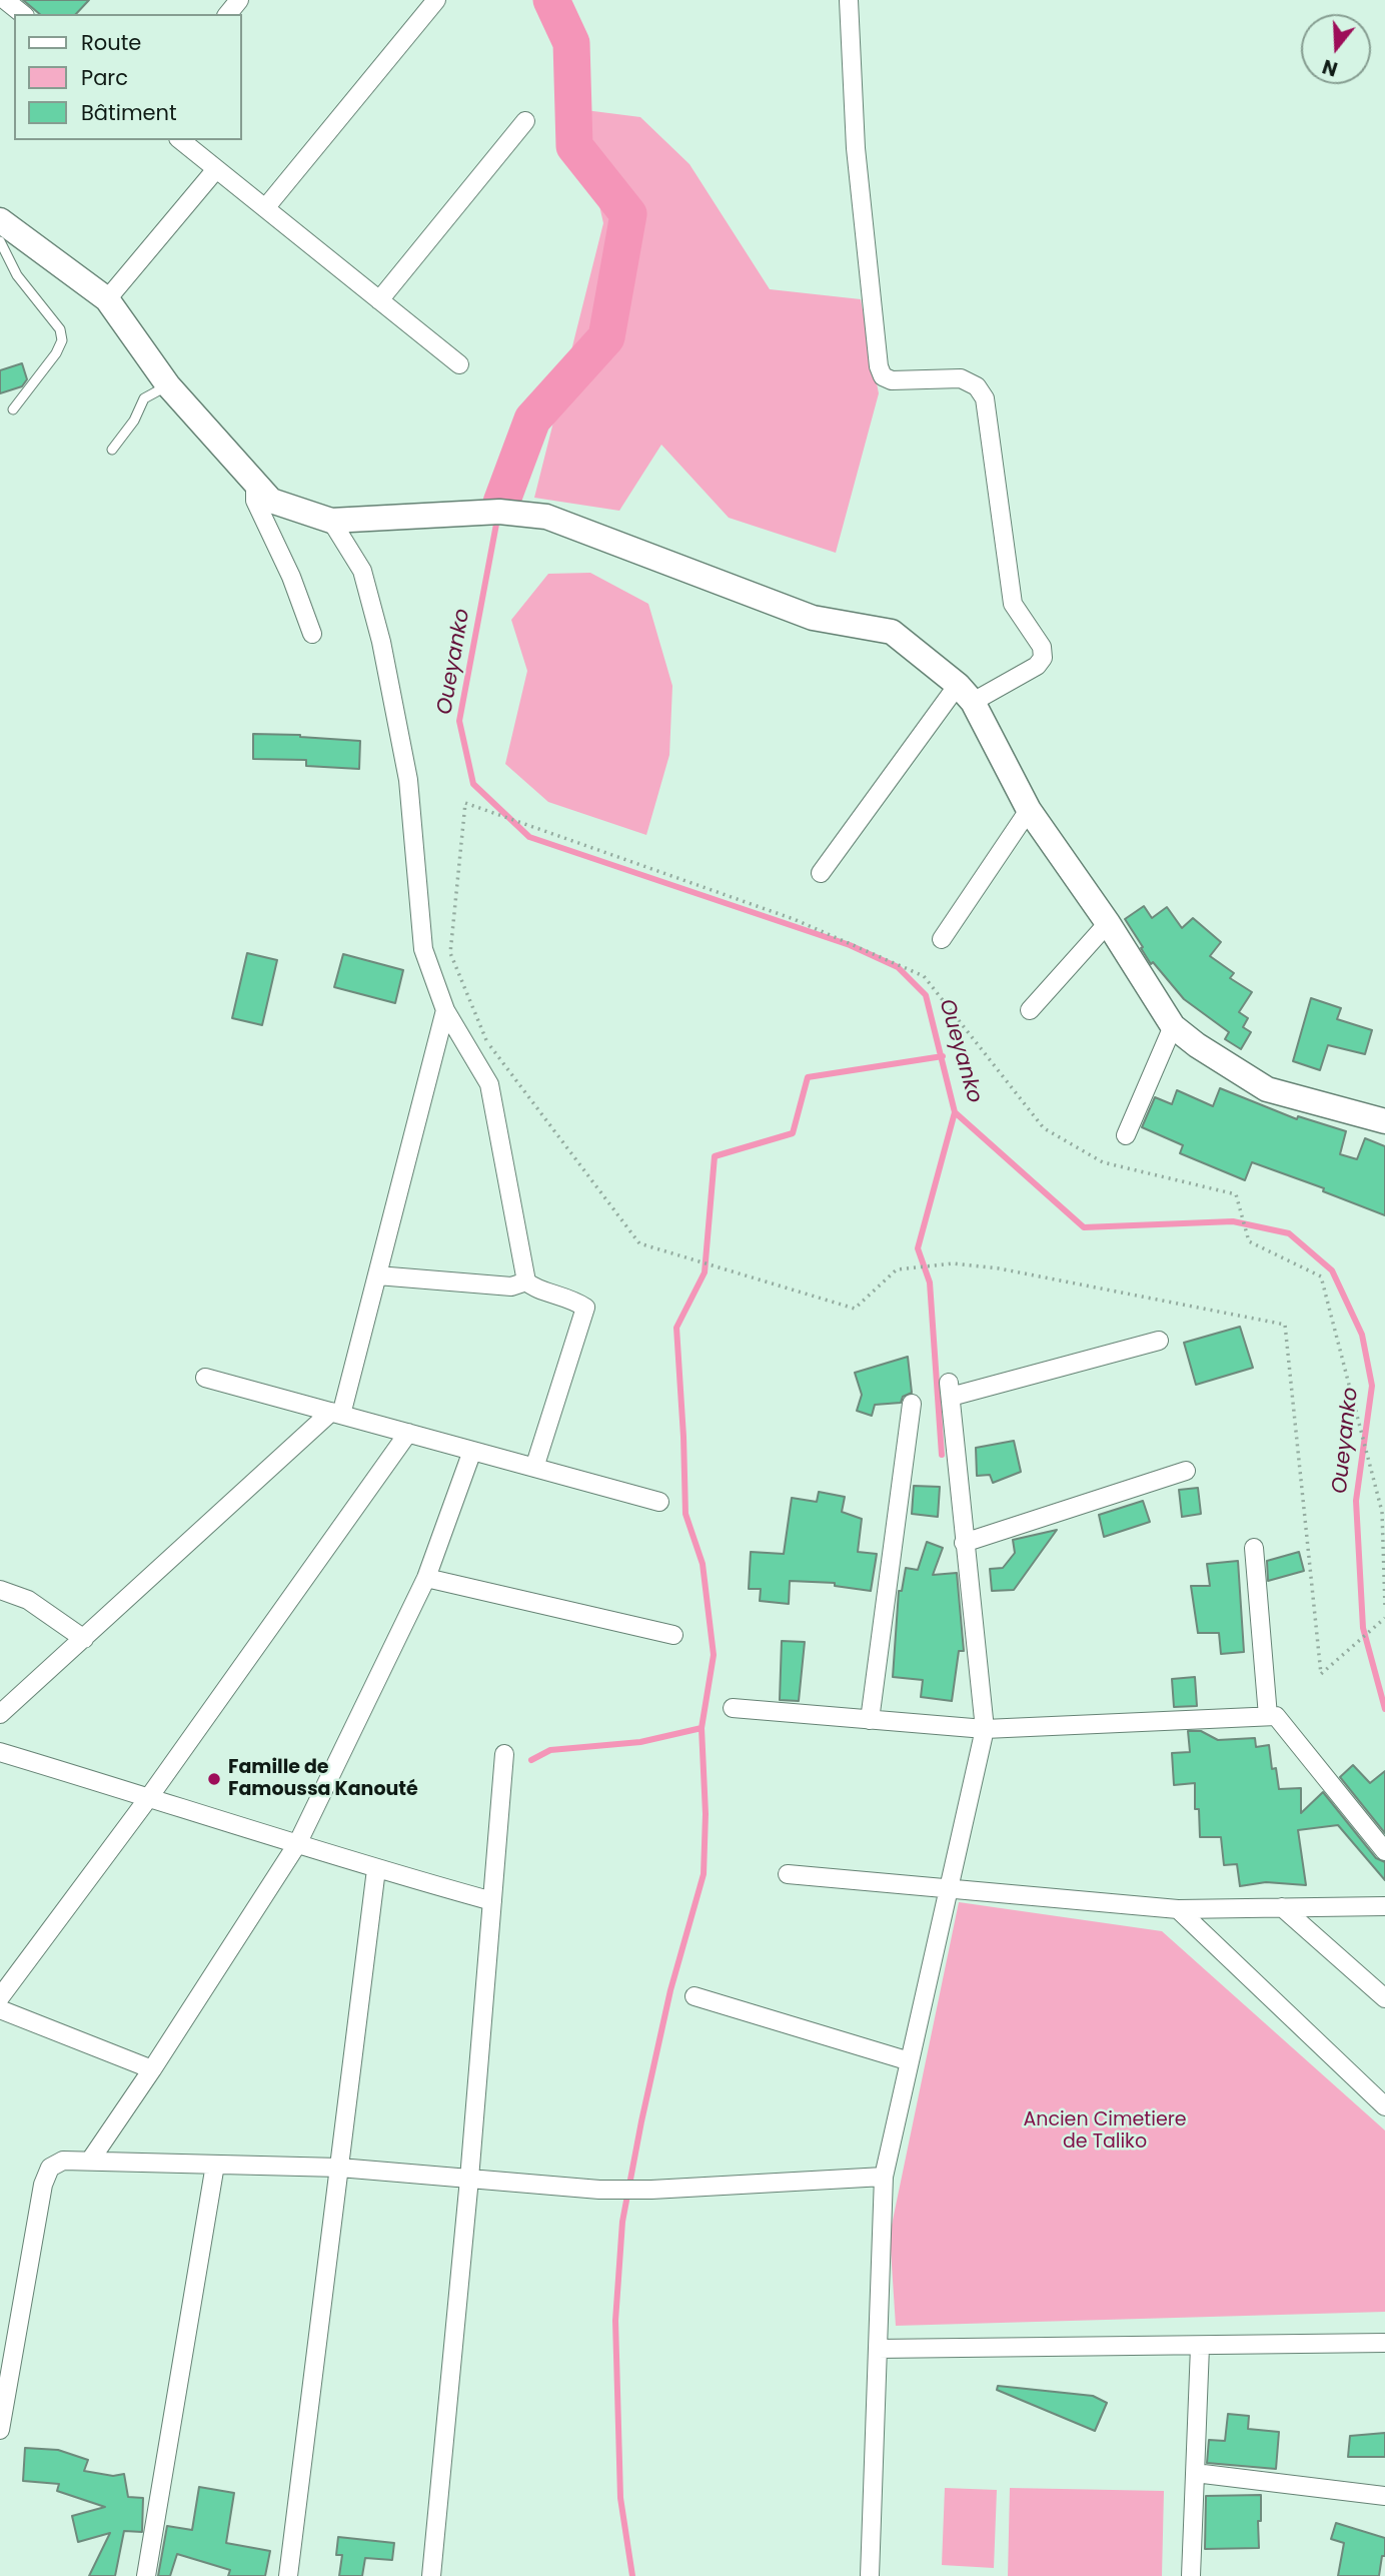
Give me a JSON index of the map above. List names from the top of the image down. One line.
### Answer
{"water":["Oueyanko"],"parks":["Ancien Cimetiere de Taliko"],"places":["Famille de Famoussa Kanouté"],"legend":["Route","Parc","Bâtiment"],"north":"bottom"}
